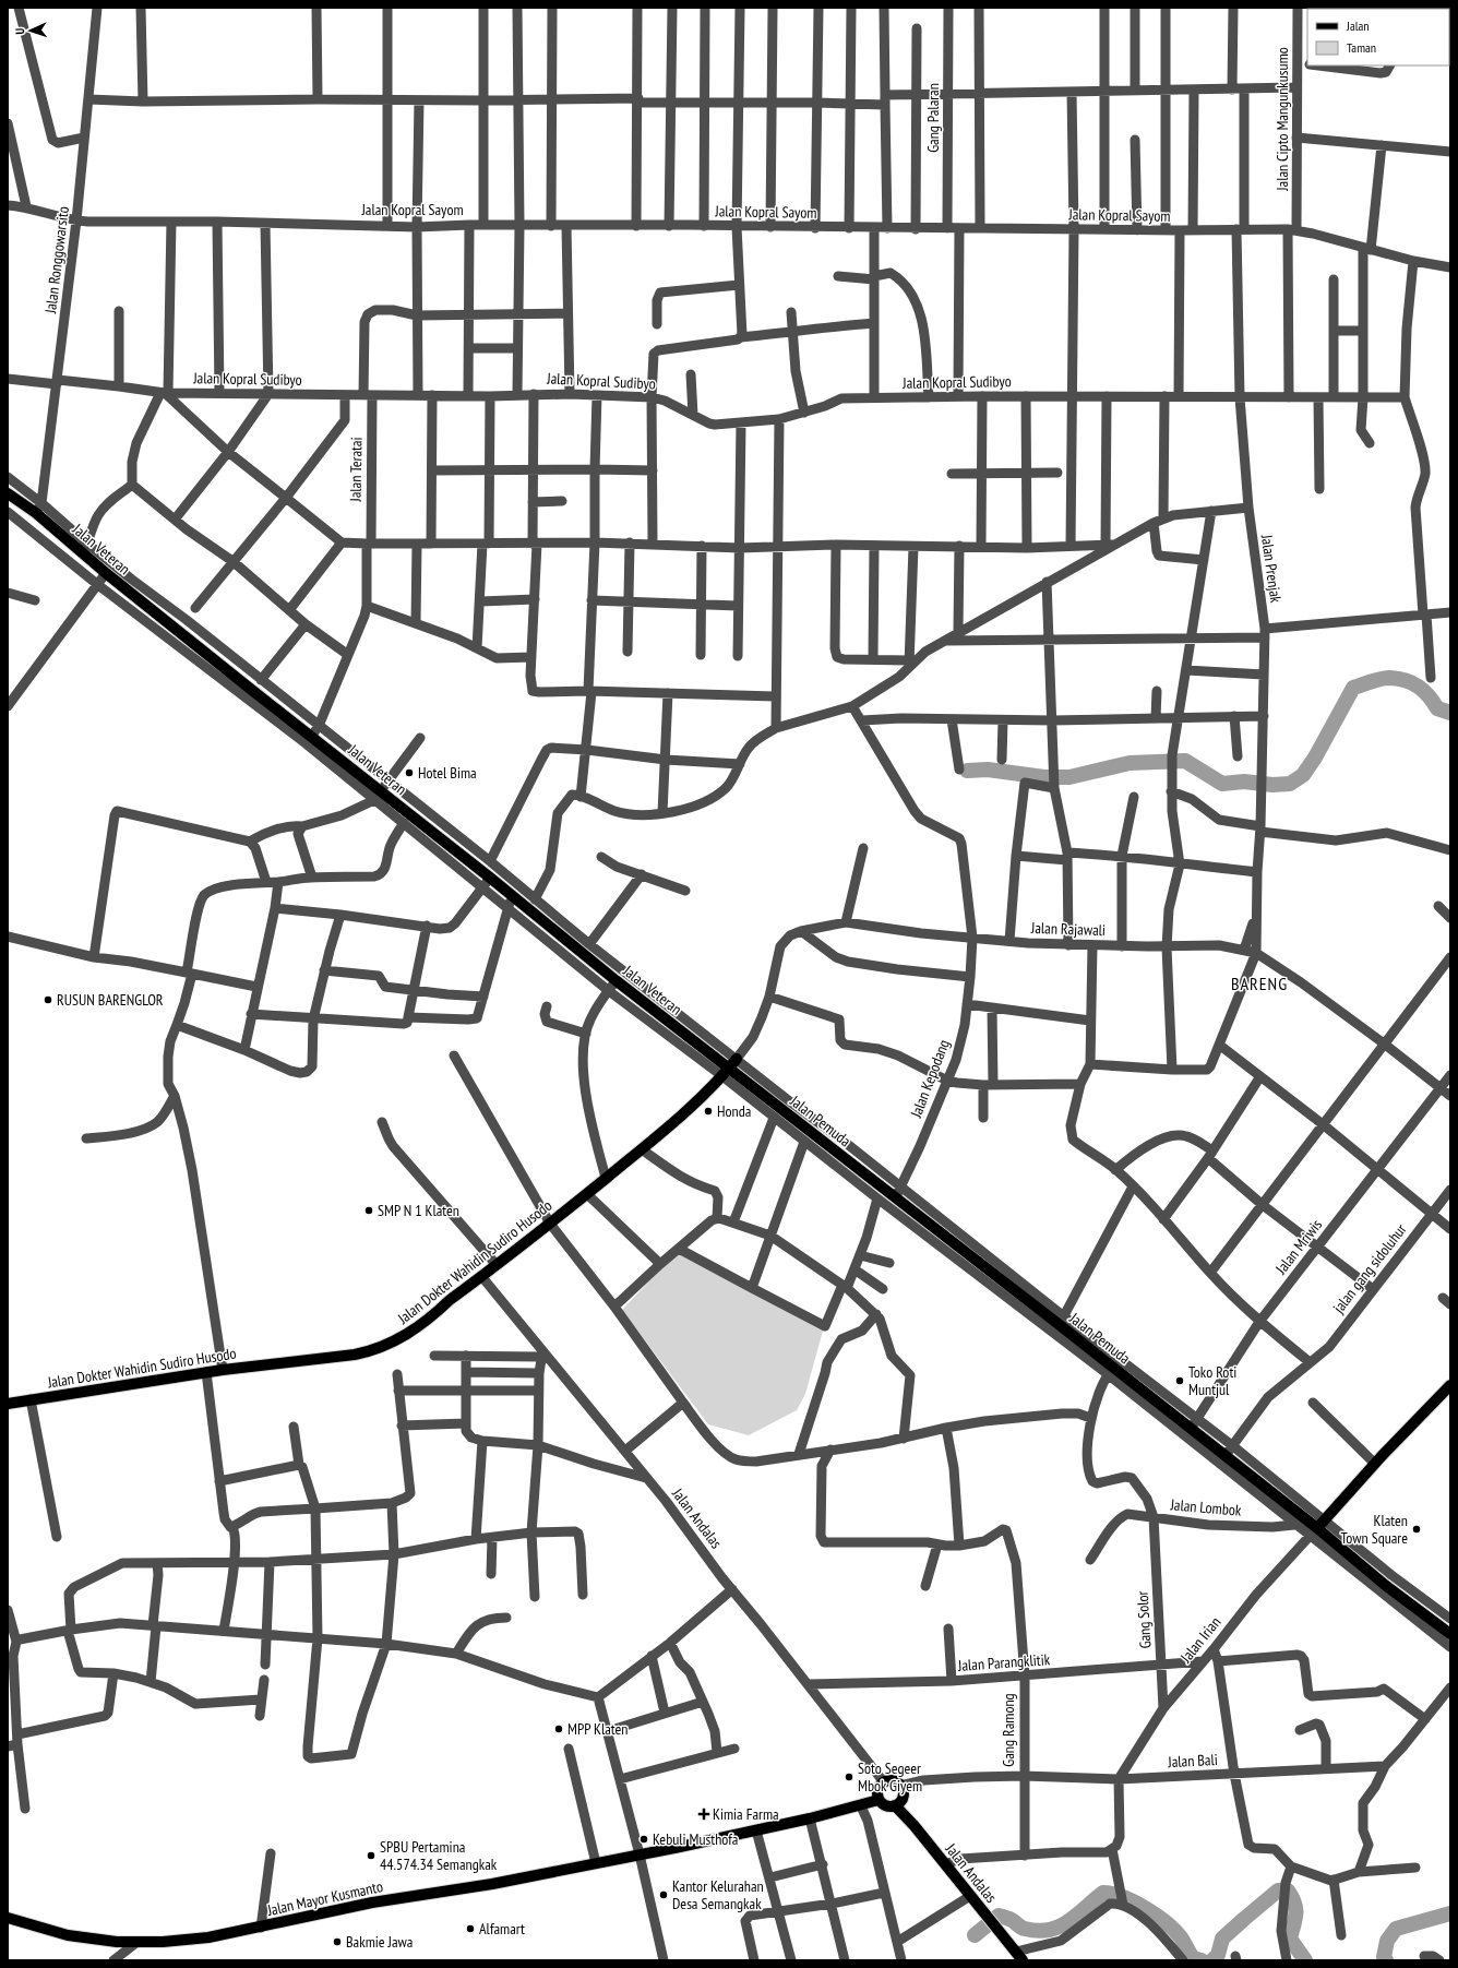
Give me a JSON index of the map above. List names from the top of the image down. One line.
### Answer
{"streets":{"main road":["Jalan Veteran","Jalan Rajawali","Jalan Pemuda","Jalan Dokter Wahidin Sudiro Husodo","Jalan Andalas","Jalan Mayor Kusmanto"],"street":["Gang Palaran","Jalan Cipto Mangunkusumo","Jalan Kopral Sayom","Jalan Ronggowarsito","Jalan Kopral Sudibyo","Jalan Teratai","Jalan Prenjak","Jalan Kepodang","Jalan Mriwis","jalan gang sidoluhur","Jalan Lombok","Gang Solor","Jalan Irian","Jalan Parangklitik","Gang Ramong","Jalan Bali"]},"crossings":[["Gang Palaran","Jalan Kopral Sayom"],["Jalan Cipto Mangunkusumo","Jalan Kopral Sayom"],["Jalan Cipto Mangunkusumo","Jalan Kopral Sudibyo"],["Jalan Kopral Sayom","Jalan Ronggowarsito"],["Jalan Kopral Sayom","Jalan Prenjak"],["Jalan Ronggowarsito","Jalan Kopral Sudibyo"],["Jalan Ronggowarsito","Jalan Veteran"],["Jalan Kopral Sudibyo","Jalan Teratai"],["Jalan Kopral Sudibyo","Jalan Prenjak"],["Jalan Veteran","Jalan Rajawali"],["Jalan Veteran","Jalan Pemuda"],["Jalan Veteran","Jalan Dokter Wahidin Sudiro Husodo"],["Jalan Prenjak","Jalan Rajawali"],["Jalan Rajawali","Jalan Kepodang"],["Jalan Rajawali","Jalan Pemuda"],["Jalan Rajawali","Jalan Mriwis"],["Jalan Rajawali","Jalan Dokter Wahidin Sudiro Husodo"],["Jalan Kepodang","Jalan Pemuda"],["Jalan Pemuda","Jalan Mriwis"],["Jalan Pemuda","Jalan Dokter Wahidin Sudiro Husodo"],["Jalan Pemuda","jalan gang sidoluhur"],["Jalan Pemuda","Jalan Irian"],["Jalan Dokter Wahidin Sudiro Husodo","Jalan Andalas"],["Jalan Lombok","Gang Solor"],["Jalan Andalas","Jalan Parangklitik"],["Jalan Andalas","Jalan Bali"],["Jalan Andalas","Jalan Mayor Kusmanto"],["Gang Solor","Jalan Irian"],["Gang Solor","Jalan Parangklitik"],["Jalan Irian","Jalan Parangklitik"],["Jalan Irian","Jalan Bali"],["Jalan Parangklitik","Gang Ramong"],["Gang Ramong","Jalan Bali"],["Jalan Bali","Jalan Mayor Kusmanto"]],"districts":["BARENG"],"places":{"other":["Hotel Bima","RUSUN BARENGLOR","Honda","SMP N 1 Klaten","Toko Roti Muntjul","Klaten Town Square","MPP Klaten","Soto Segeer Mbok Giyem","Kebuli Musthofa","SPBU Pertamina 44.574.34 Semangkak","Kantor Kelurahan Desa Semangkak","Alfamart","Bakmie Jawa"],"health":["Kimia Farma"]},"legend":["Jalan","Taman"],"north":"left"}
